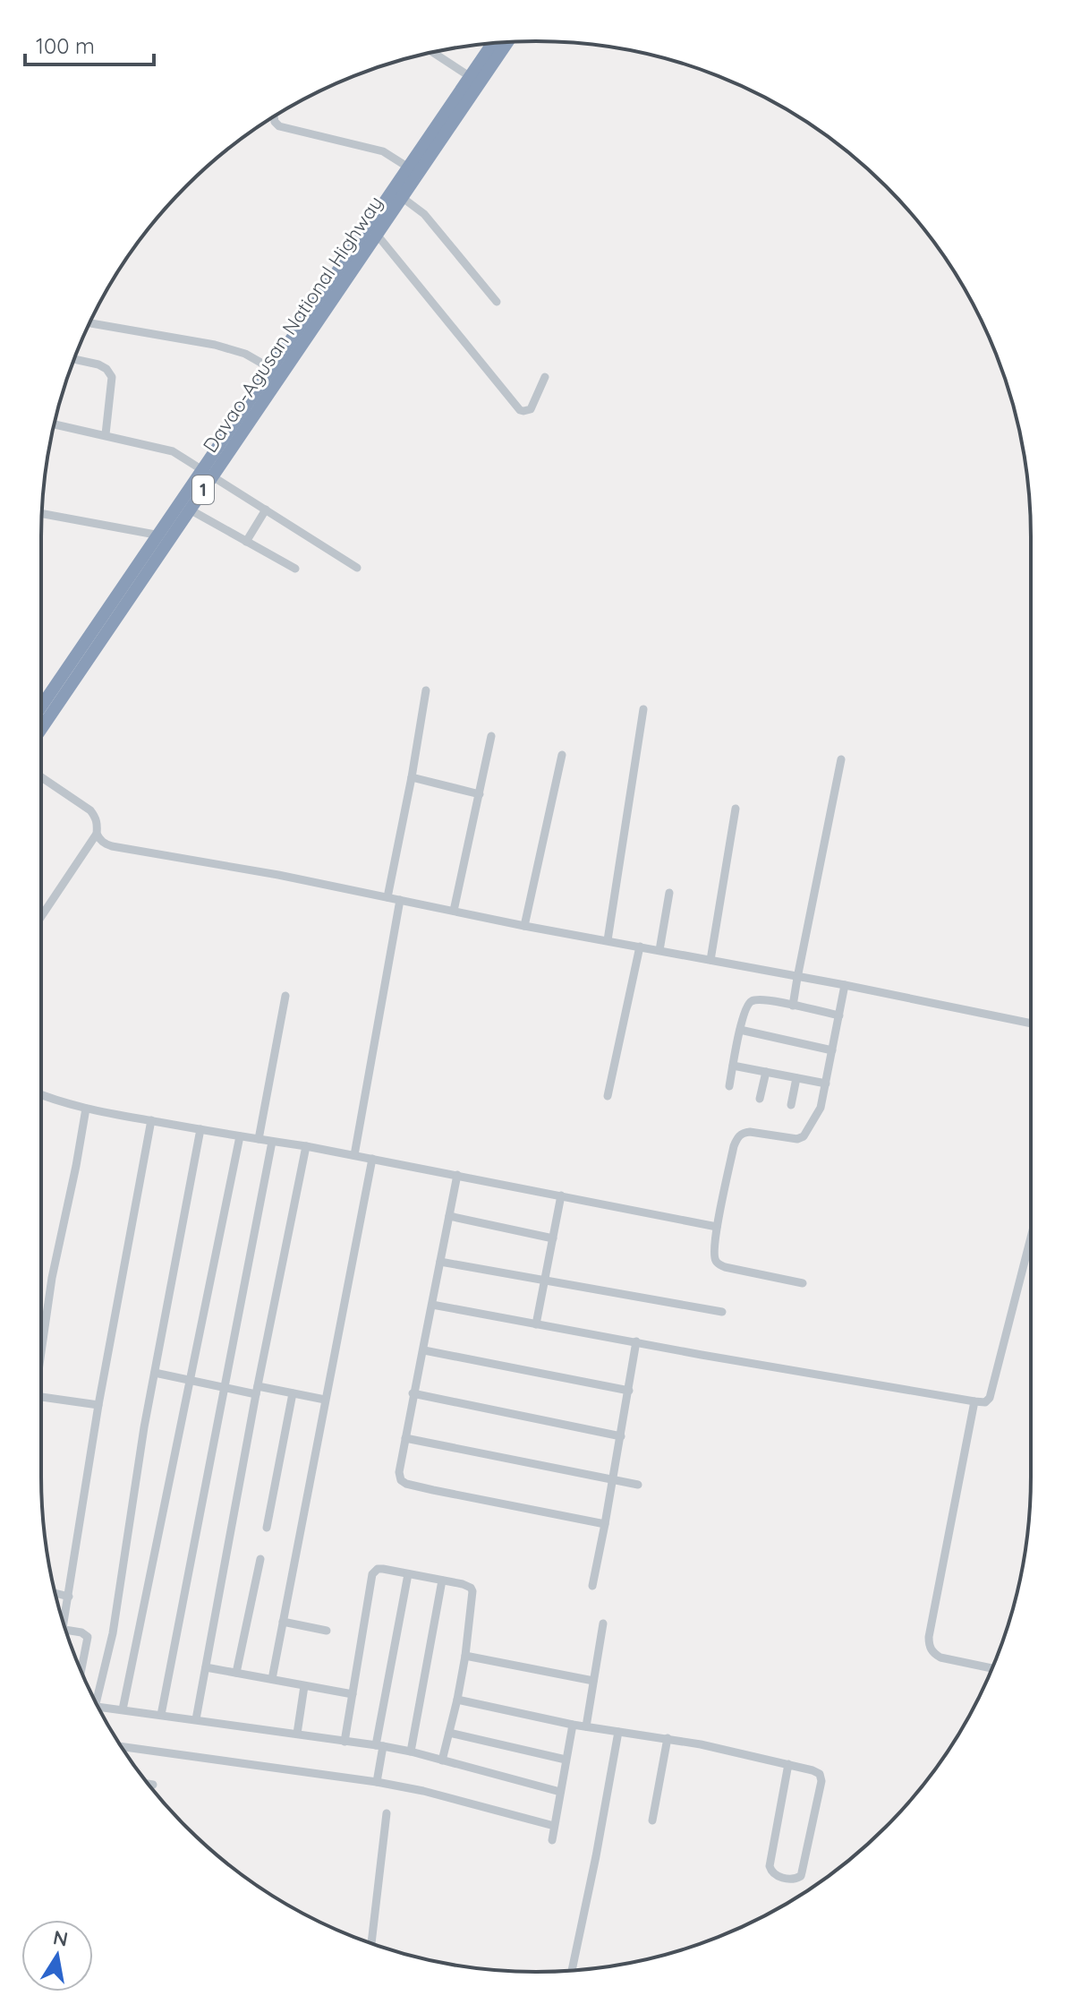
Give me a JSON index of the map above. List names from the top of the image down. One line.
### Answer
{"streets":{"highway":["Davao-Agusan National Highway","1"]},"scale_bar":"100 m","north":"top"}
